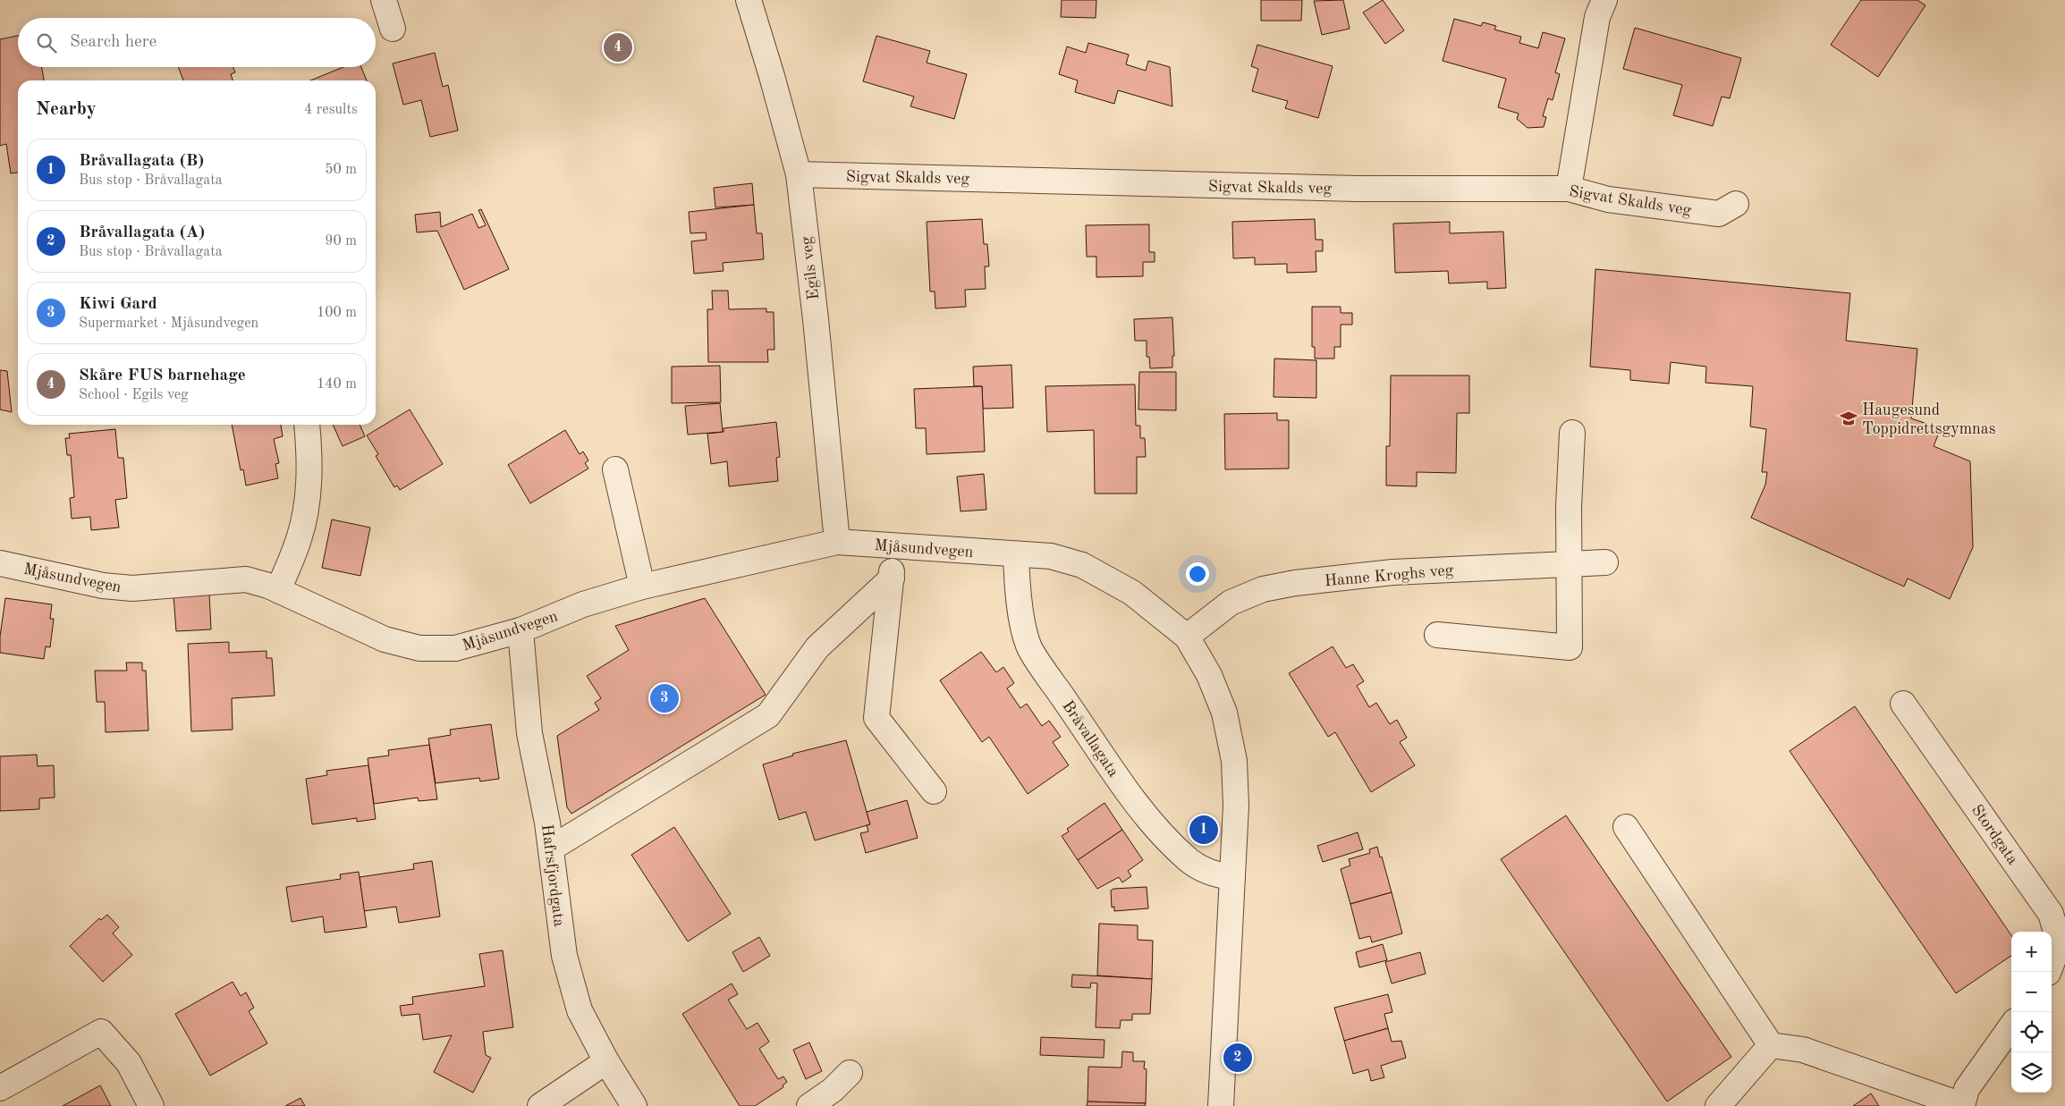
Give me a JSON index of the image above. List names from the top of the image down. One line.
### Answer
{"streets":{"street":["Sigvat Skalds veg","Egils veg","Mjåsundvegen","Hanne Kroghs veg","Bråvallagata","Stordgata","Hafrsfjordgata"]},"crossings":[["Sigvat Skalds veg","Egils veg"],["Egils veg","Mjåsundvegen"],["Mjåsundvegen","Hanne Kroghs veg"],["Mjåsundvegen","Bråvallagata"],["Mjåsundvegen","Hafrsfjordgata"]],"places":{"school or university":["Haugesund Toppidrettsgymnas"]},"page":{"search":"Search here","pins":["4","3","1","2"],"heading":["Nearby","4 results"],"list":[{"mark":"1","name":"Bråvallagata (B)","note":"Bus stop · Bråvallagata","value":"50 m"},{"mark":"2","name":"Bråvallagata (A)","note":"Bus stop · Bråvallagata","value":"90 m"},{"mark":"3","name":"Kiwi Gard","note":"Supermarket · Mjåsundvegen","value":"100 m"},{"mark":"4","name":"Skåre FUS barnehage","note":"School · Egils veg","value":"140 m"}],"map_buttons":["+","−"]}}
